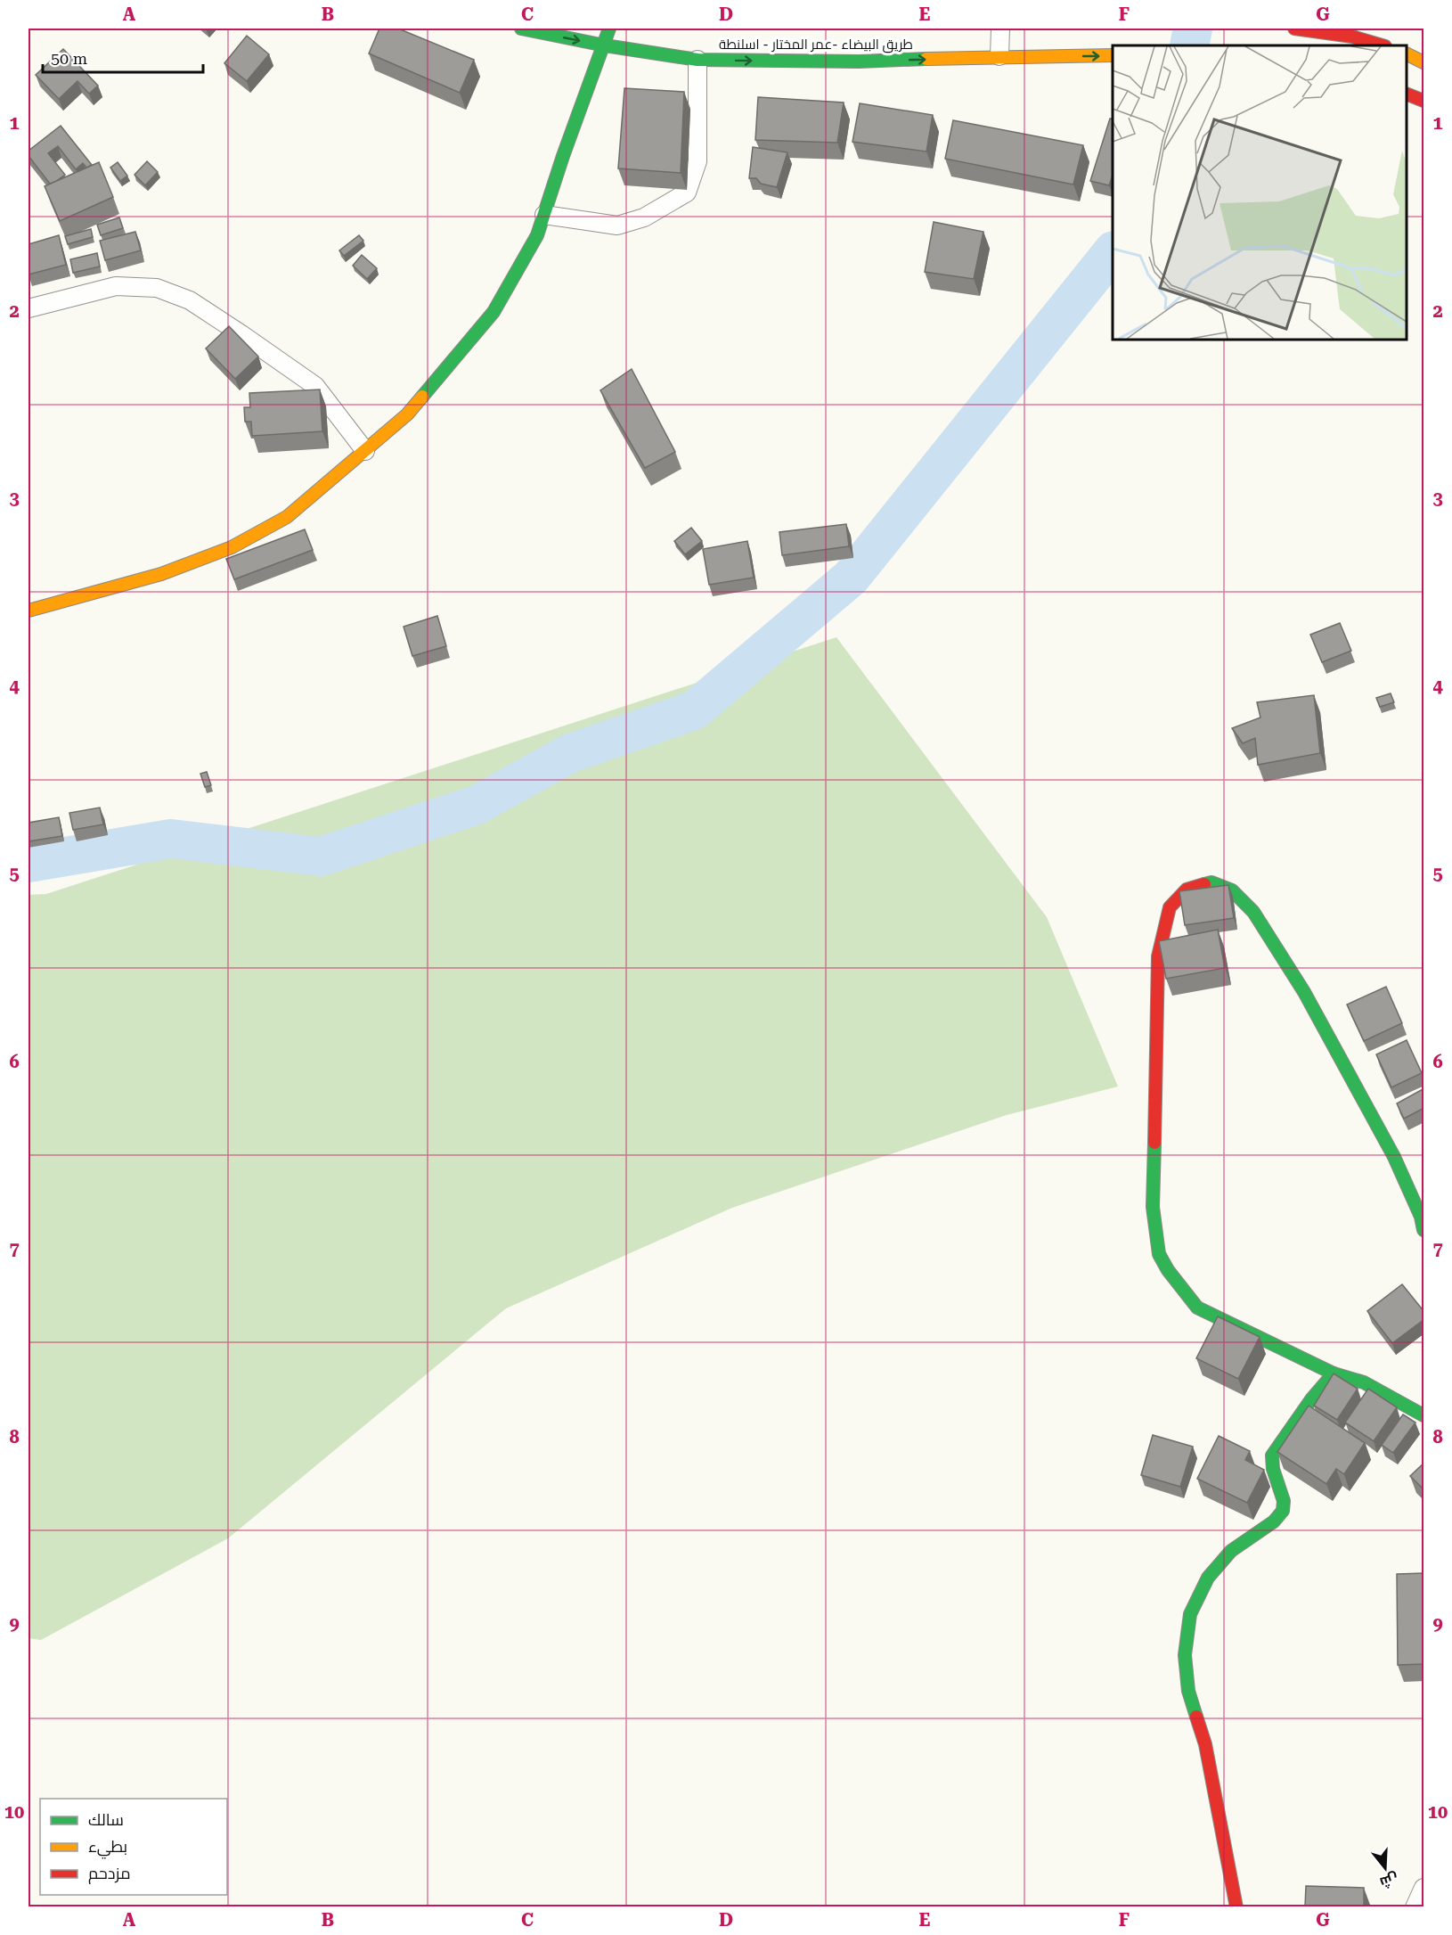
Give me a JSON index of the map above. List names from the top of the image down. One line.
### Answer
{"streets":{"street":["طريق البيضاء -عمر المختار - اسلنطة"]},"one_way":["طريق البيضاء -عمر المختار - اسلنطة"],"legend":["سالك","بطيء","مزدحم"],"scale_bar":"50 m","north":"bottom","grid":{"columns":["A","B","C","D","E","F","G"],"rows":["1","2","3","4","5","6","7","8","9","10"]}}
